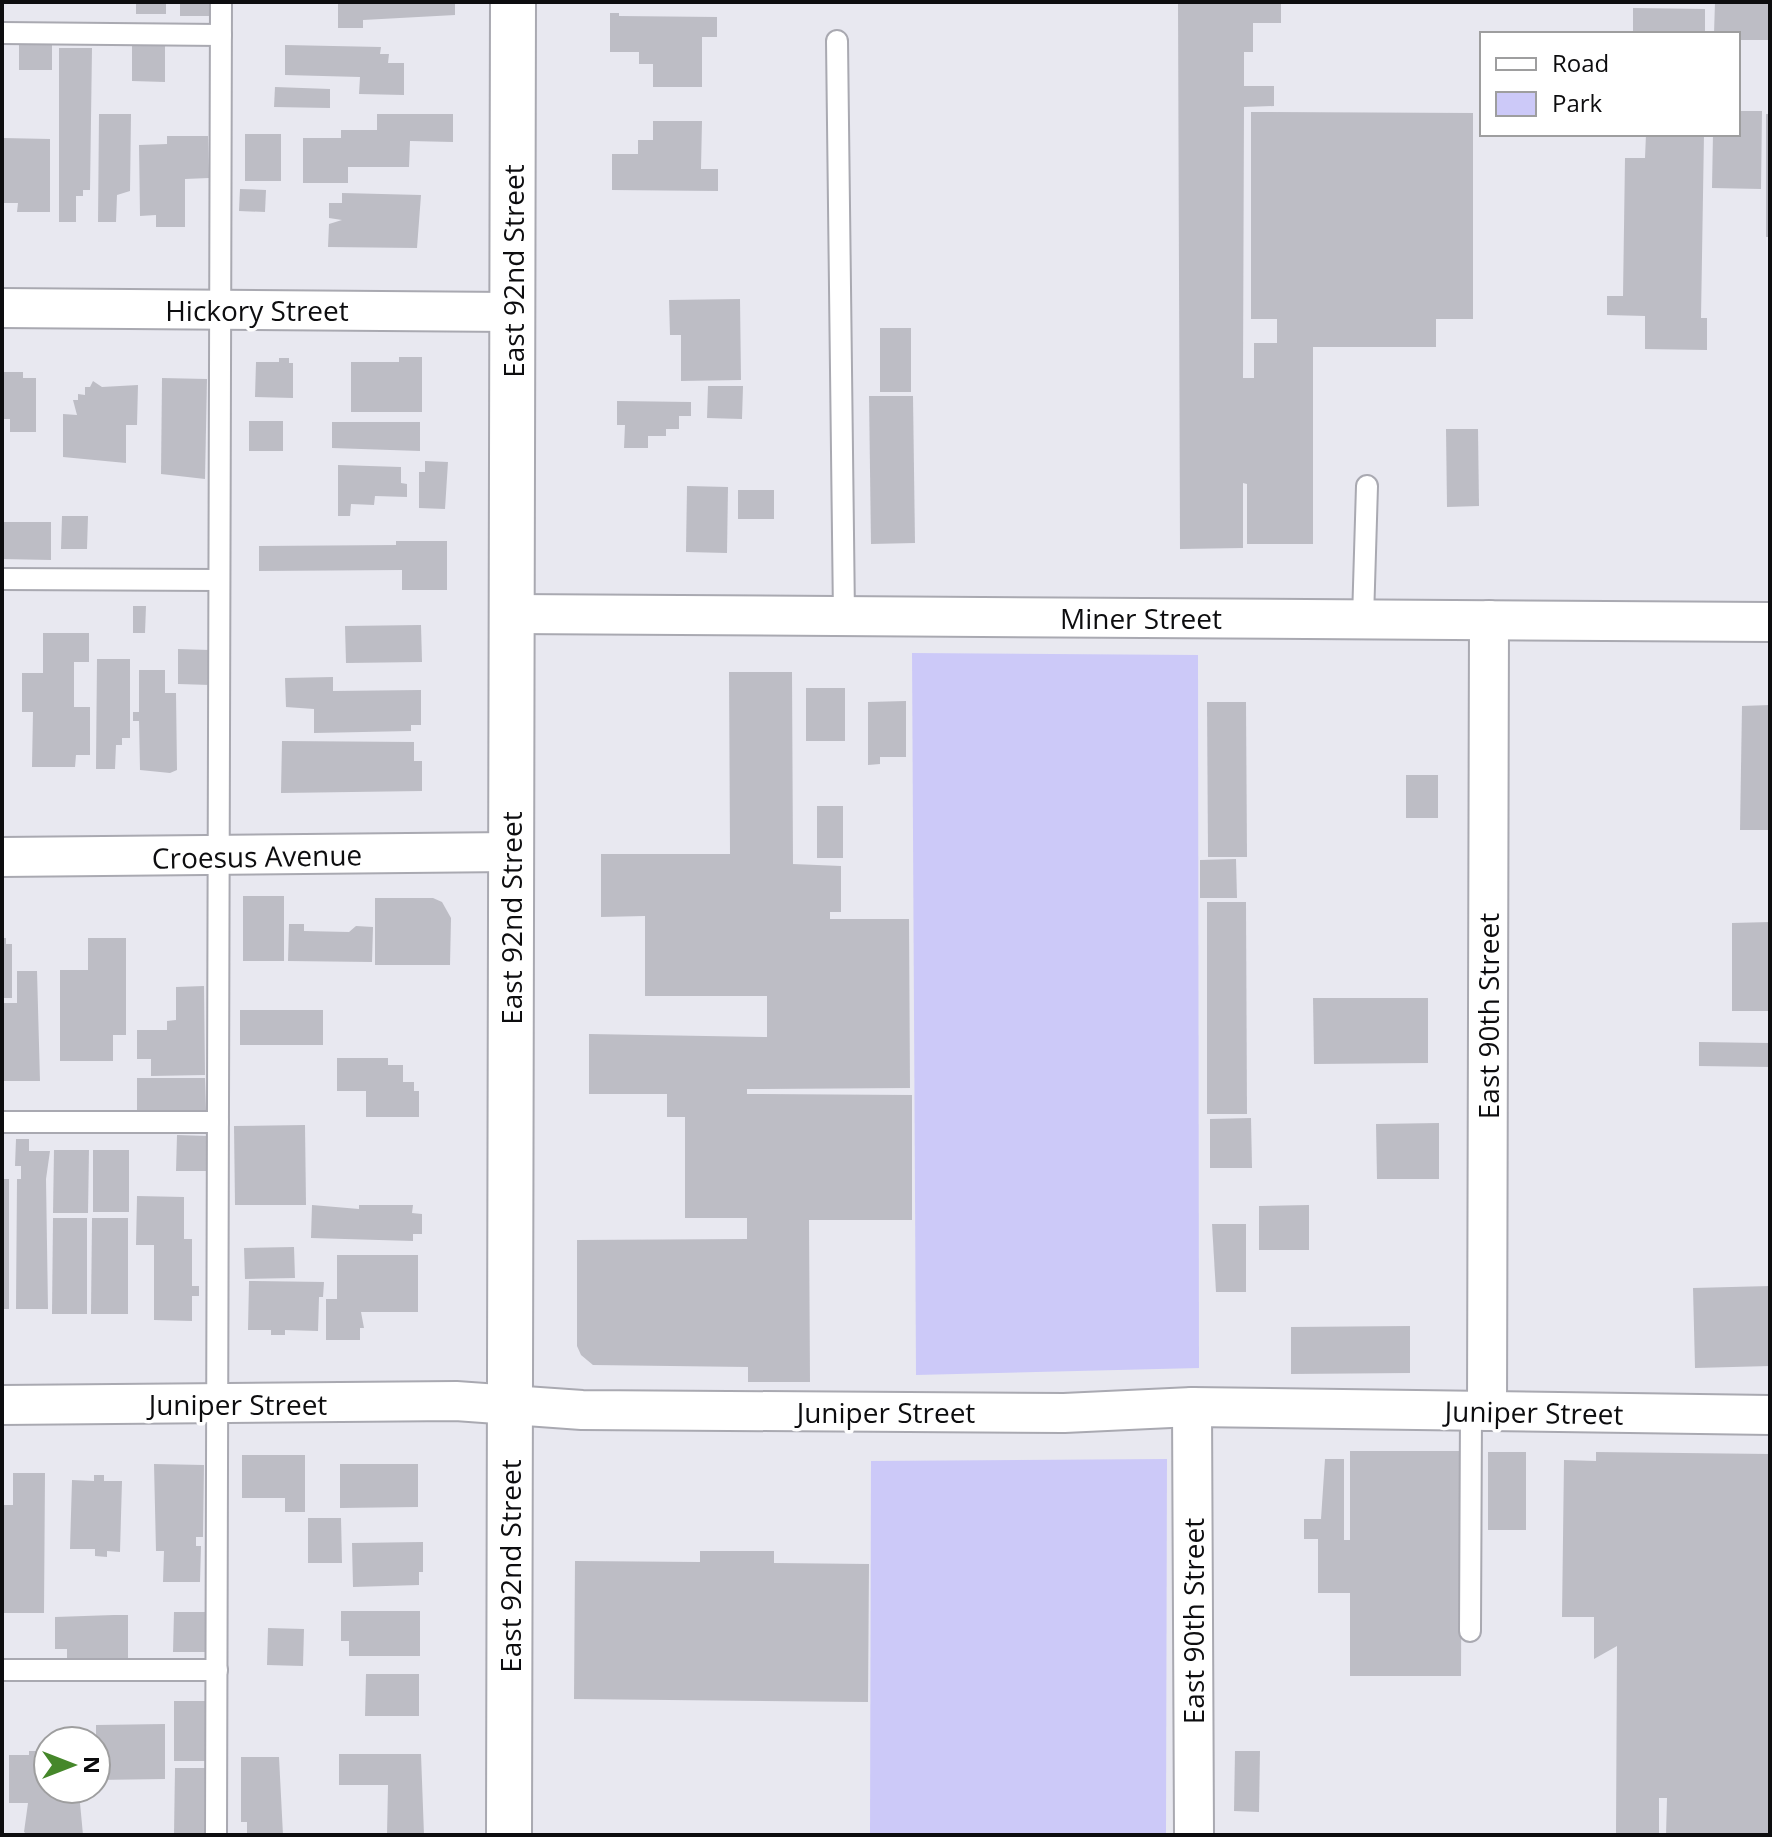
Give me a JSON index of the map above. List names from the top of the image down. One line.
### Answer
{"streets":{"street":["East 92nd Street","Hickory Street","Miner Street","Croesus Avenue","East 90th Street","Juniper Street"]},"crossings":[["East 92nd Street","Hickory Street"],["East 92nd Street","Miner Street"],["East 92nd Street","Croesus Avenue"],["East 92nd Street","Juniper Street"],["Miner Street","East 90th Street"],["East 90th Street","Juniper Street"]],"legend":["Road","Park"],"north":"right"}
